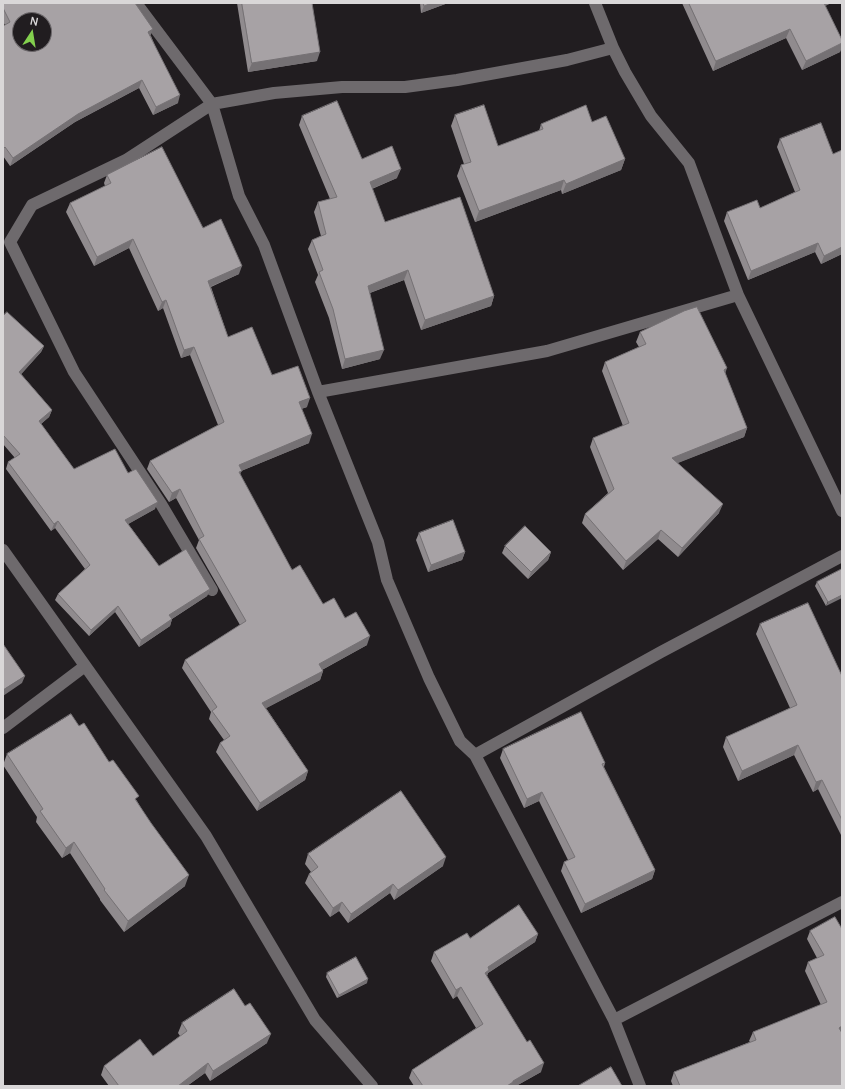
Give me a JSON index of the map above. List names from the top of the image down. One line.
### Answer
{"north":"top"}
